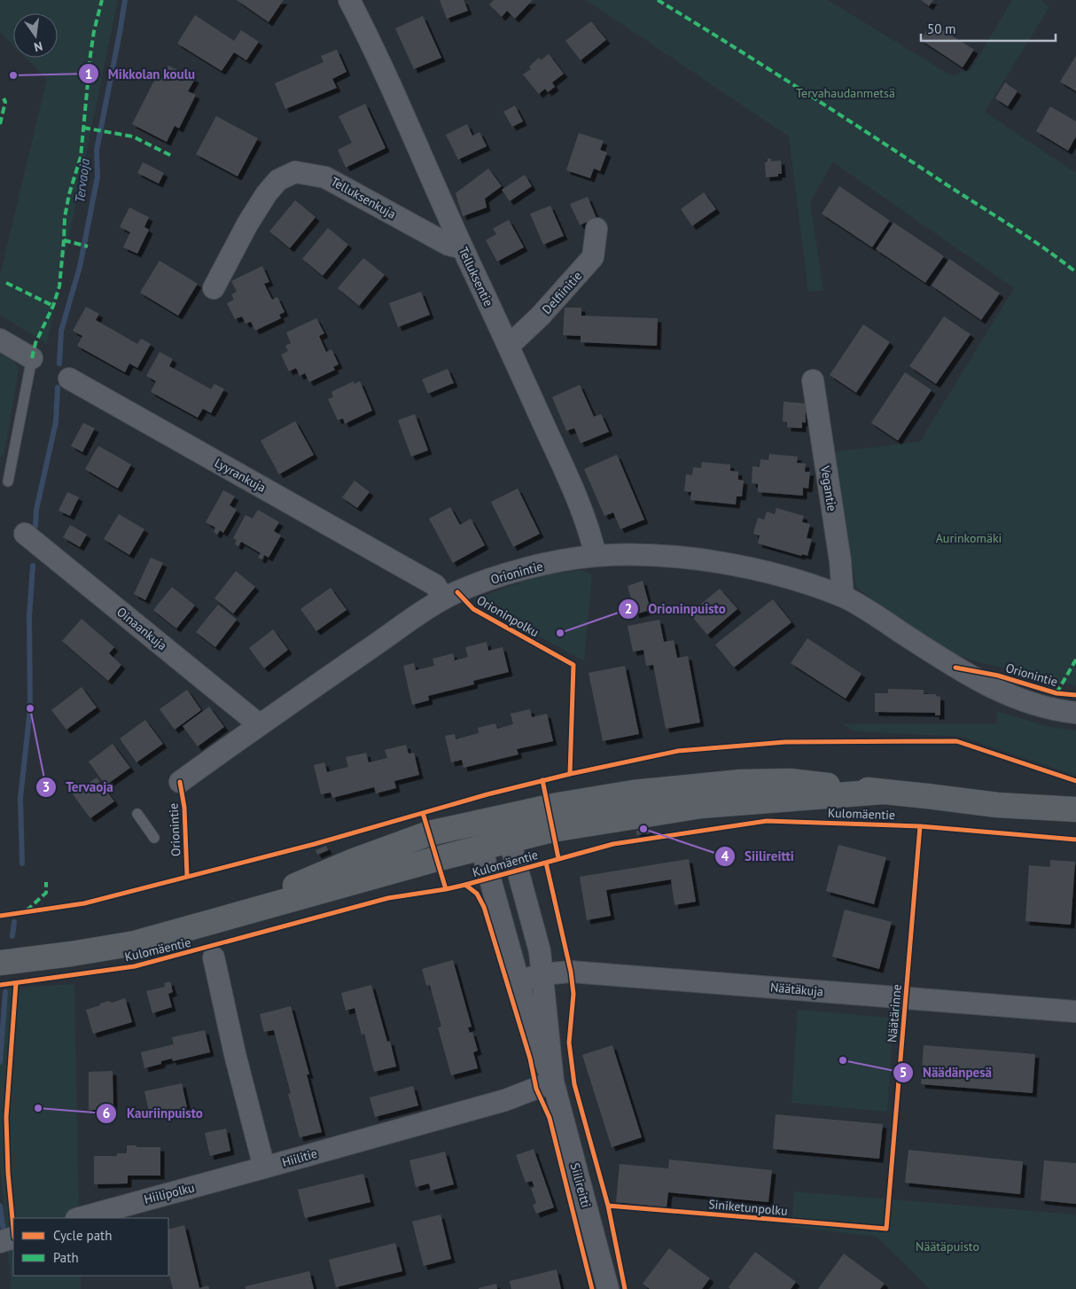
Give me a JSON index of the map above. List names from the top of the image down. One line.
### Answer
{"streets":{"main road":["Kulomäentie"],"street":["Telluksenkuja","Telluksentie","Delfiinitie","Lyyrankuja","Vegantie","Orionintie","Oinaankuja","Näätäkuja","Hiilitie","Siilireitti","Hiilipolku"],"cycle path":["Orioninpolku","Näätärinne"]},"crossings":[["Telluksenkuja","Telluksentie"],["Telluksentie","Delfiinitie"],["Telluksentie","Orionintie"],["Lyyrankuja","Orionintie"],["Vegantie","Orionintie"],["Orionintie","Oinaankuja"],["Kulomäentie","Siilireitti"],["Näätäkuja","Siilireitti"],["Hiilitie","Siilireitti"],["Hiilitie","Hiilipolku"]],"water":["Tervaoja"],"parks":["Tervahaudanmetsä","Aurinkomäki","Näätäpuisto"],"places":["Mikkolan koulu","Orioninpuisto","Tervaoja","Siilireitti","Näädänpesä","Kauriinpuisto"],"legend":["Cycle path","Path"],"scale_bar":"50 m","north":"bottom"}
